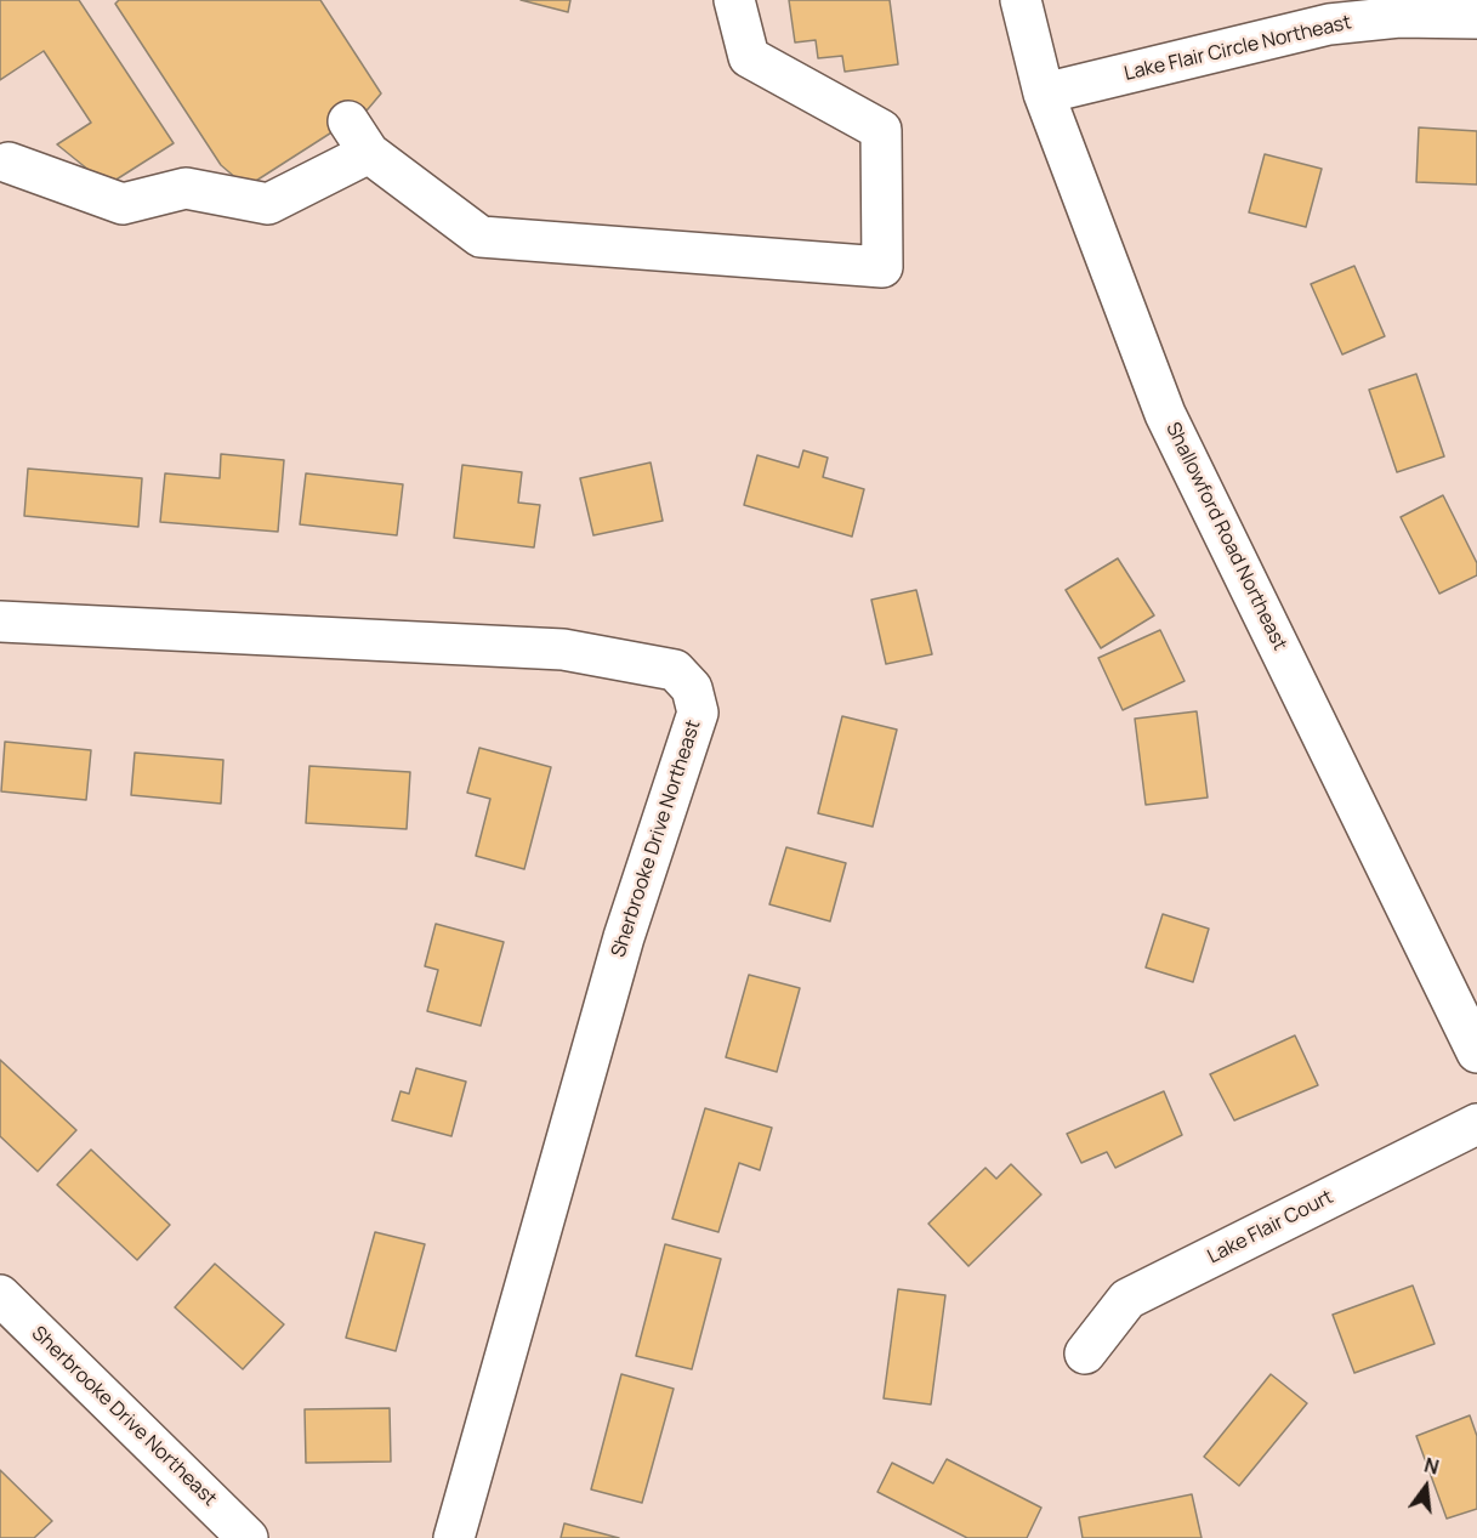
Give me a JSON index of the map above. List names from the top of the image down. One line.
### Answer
{"streets":{"street":["Lake Flair Circle Northeast","Shallowford Road Northeast","Sherbrooke Drive Northeast","Lake Flair Court"]},"crossings":[["Lake Flair Circle Northeast","Shallowford Road Northeast"]],"north":"top"}
